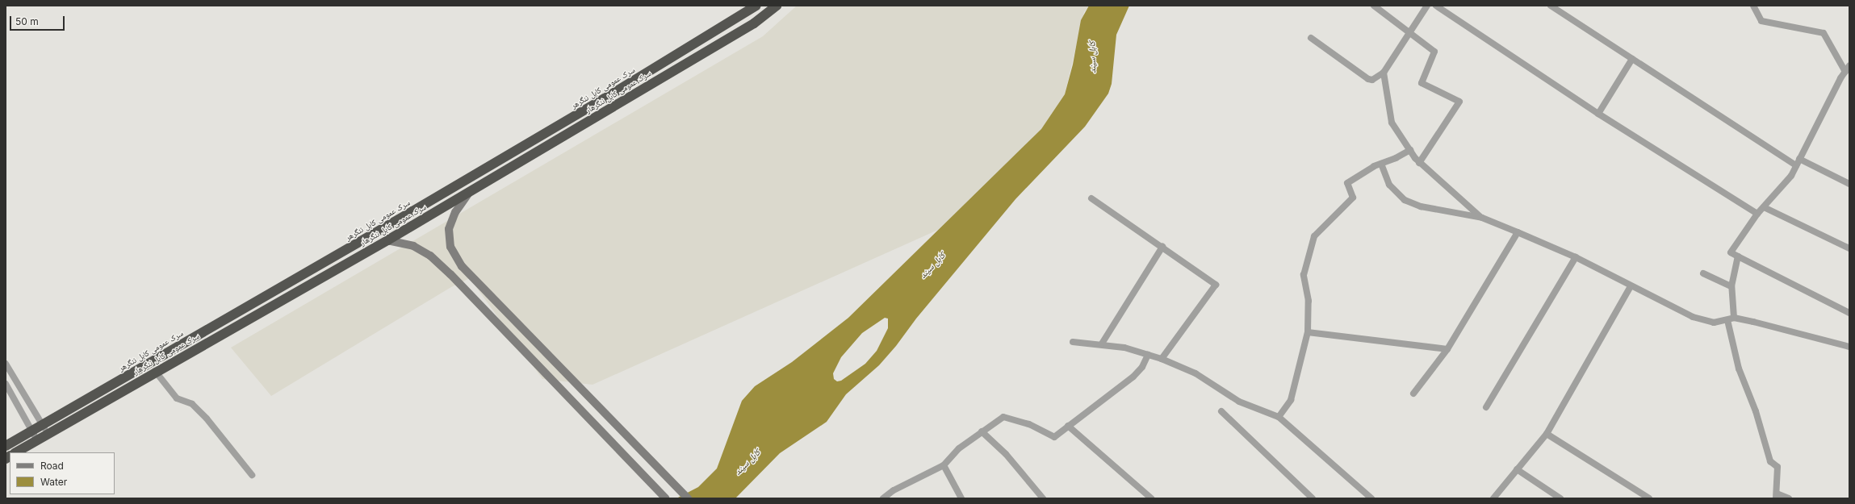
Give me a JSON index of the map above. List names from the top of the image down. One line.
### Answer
{"streets":{"highway":["سرک عمومی کابل ننگرهر","سرک عمومی کابل ننگرهار"]},"water":["کابل سيند"],"legend":["Road","Water"],"scale_bar":"50 m"}
